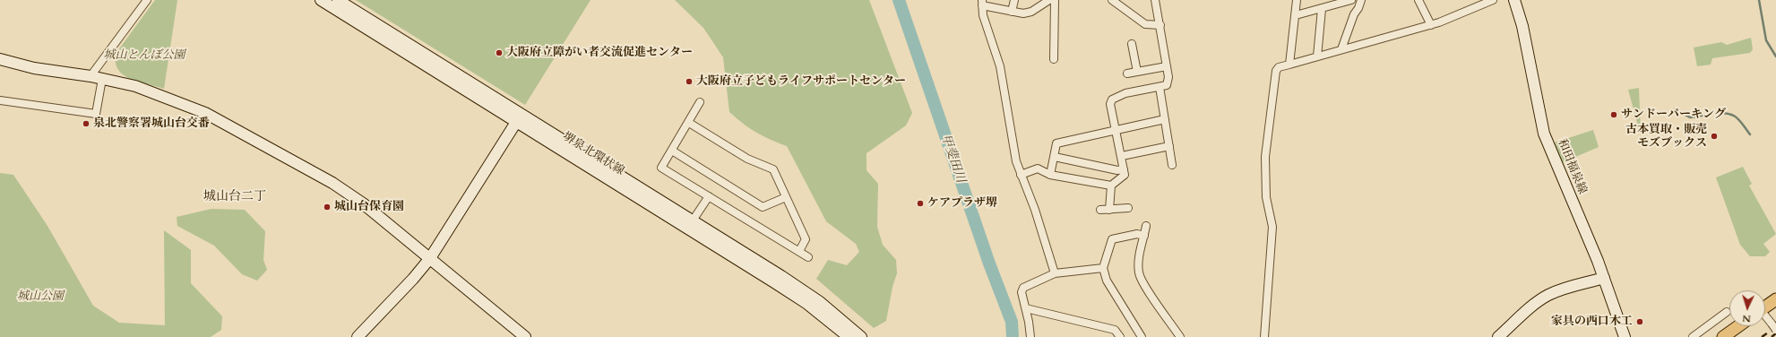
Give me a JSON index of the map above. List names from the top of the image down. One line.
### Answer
{"streets":{"main road":["堺泉北環状線","和田福泉線"]},"districts":["城山台二丁"],"water":["甲斐田川"],"parks":["城山とんぼ公園","城山公園"],"places":["大阪府立障がい者交流促進センター","大阪府立子どもライフサポートセンター","サンドーパーキング","泉北警察署城山台交番","古本買取・販売 モズブックス","ケアプラザ堺","城山台保育園","家具の西口木工"],"north":"bottom"}
